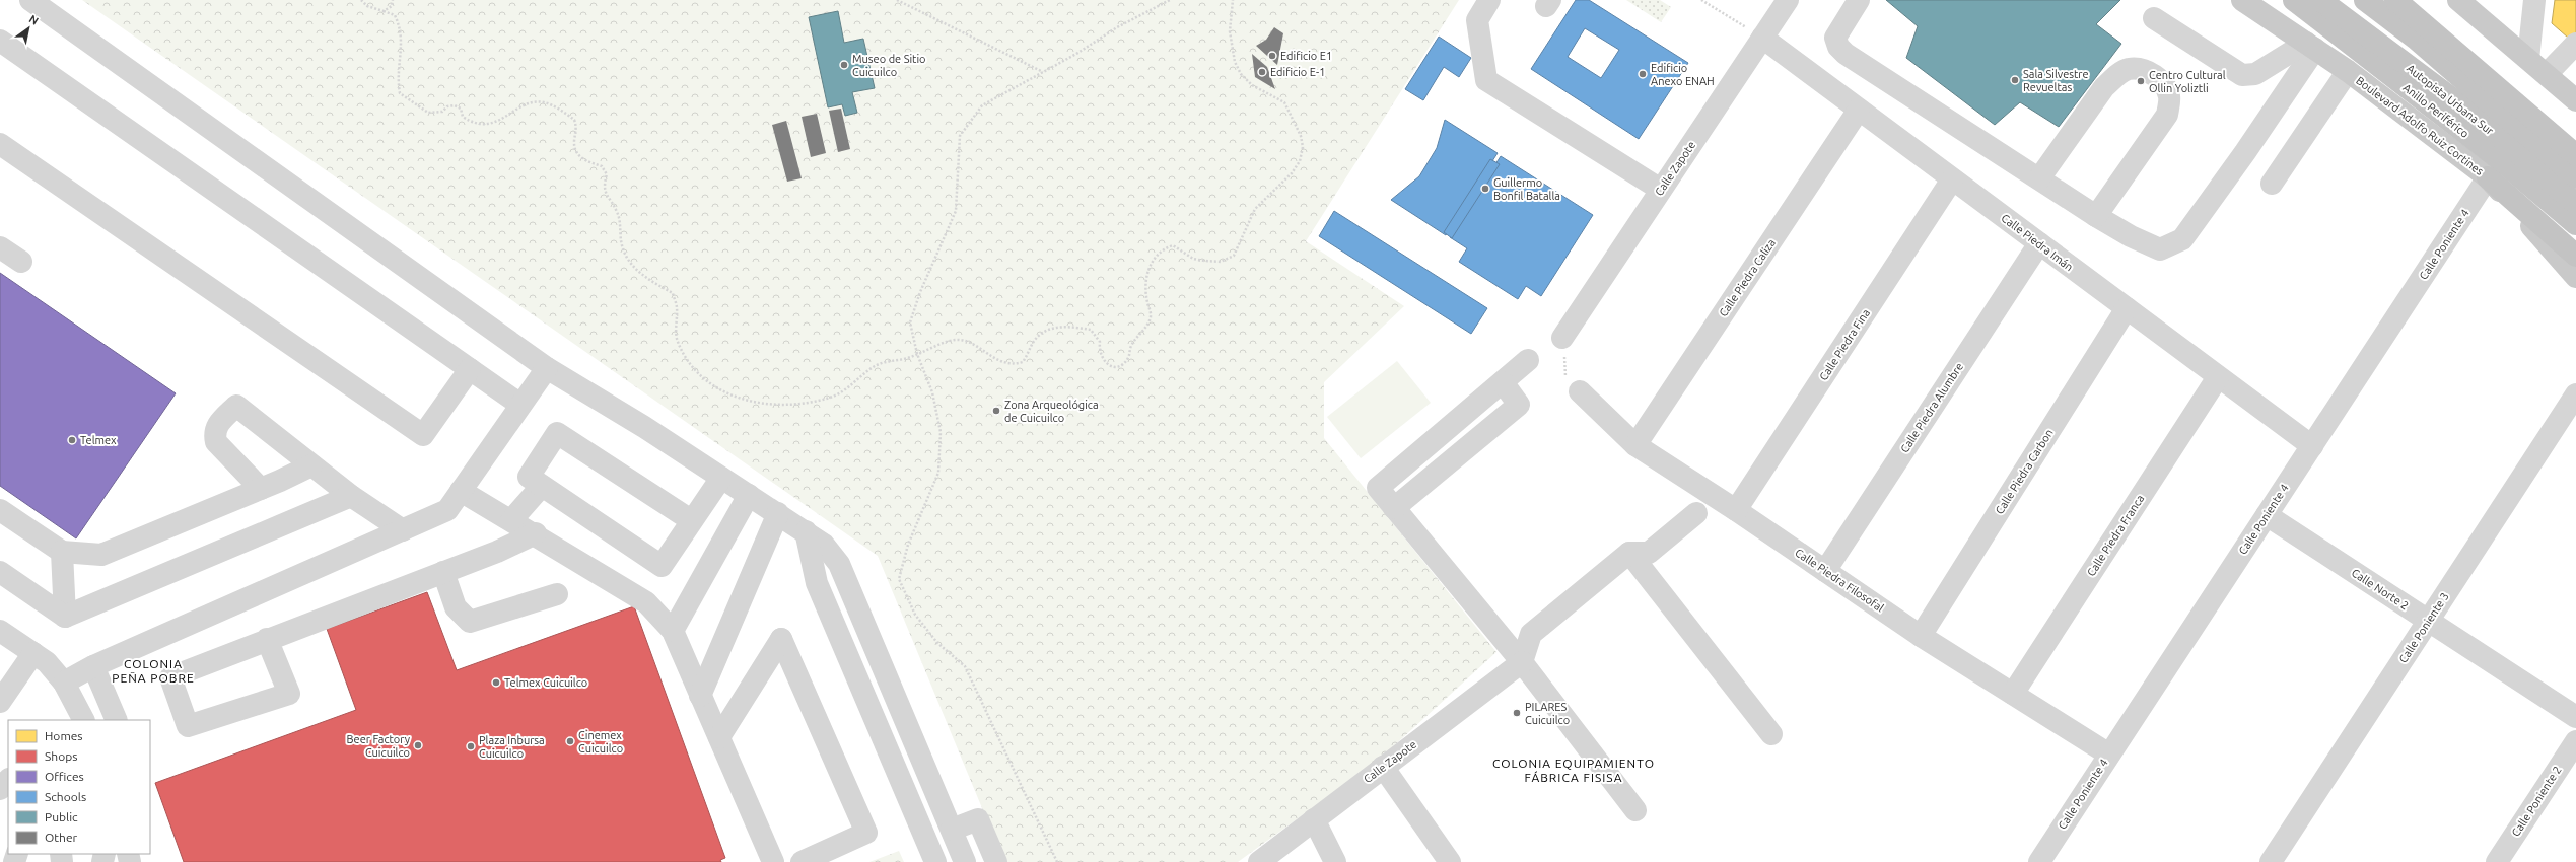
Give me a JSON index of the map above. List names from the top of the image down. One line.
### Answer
{"streets":{"highway":["Autopista Urbana Sur","Anillo Periférico"],"main road":["Boulevard Adolfo Ruiz Cortines"],"street":["Calle Zapote","Calle Piedra Imán","Calle Poniente 4","Calle Piedra Caliza","Calle Piedra Fina","Calle Piedra Alumbre","Calle Piedra Carbon","Calle Piedra Franca","Calle Piedra Filosofal","Calle Norte 2","Calle Poniente 3","Calle Poniente 2"]},"crossings":[["Anillo Periférico","Boulevard Adolfo Ruiz Cortines"],["Anillo Periférico","Calle Poniente 4"],["Boulevard Adolfo Ruiz Cortines","Calle Poniente 4"],["Calle Zapote","Calle Piedra Imán"],["Calle Piedra Imán","Calle Poniente 4"],["Calle Piedra Imán","Calle Piedra Caliza"],["Calle Piedra Imán","Calle Piedra Fina"],["Calle Piedra Imán","Calle Piedra Alumbre"],["Calle Piedra Imán","Calle Piedra Carbon"],["Calle Piedra Imán","Calle Piedra Franca"],["Calle Poniente 4","Calle Piedra Filosofal"],["Calle Poniente 4","Calle Norte 2"],["Calle Piedra Caliza","Calle Piedra Filosofal"],["Calle Piedra Fina","Calle Piedra Filosofal"],["Calle Piedra Alumbre","Calle Piedra Filosofal"],["Calle Piedra Carbon","Calle Piedra Filosofal"],["Calle Piedra Franca","Calle Piedra Filosofal"],["Calle Norte 2","Calle Poniente 3"]],"districts":["COLONIA PEÑA POBRE","COLONIA EQUIPAMIENTO FÁBRICA FISISA"],"places":["Edificio E1","Museo de Sitio Cuicuilco","Edificio E-1","Edificio Anexo ENAH","Sala Silvestre Revueltas","Centro Cultural Ollin Yoliztli","Guillermo Bonfil Batalla","Zona Arqueológica de Cuicuilco","Telmex","Telmex Cuicuilco","PILARES Cuicuilco","Cinemex Cuicuilco","Beer Factory Cuicuilco","Plaza Inbursa Cuicuilco"],"legend":["Homes","Shops","Offices","Schools","Public","Other"],"north":"top right"}
